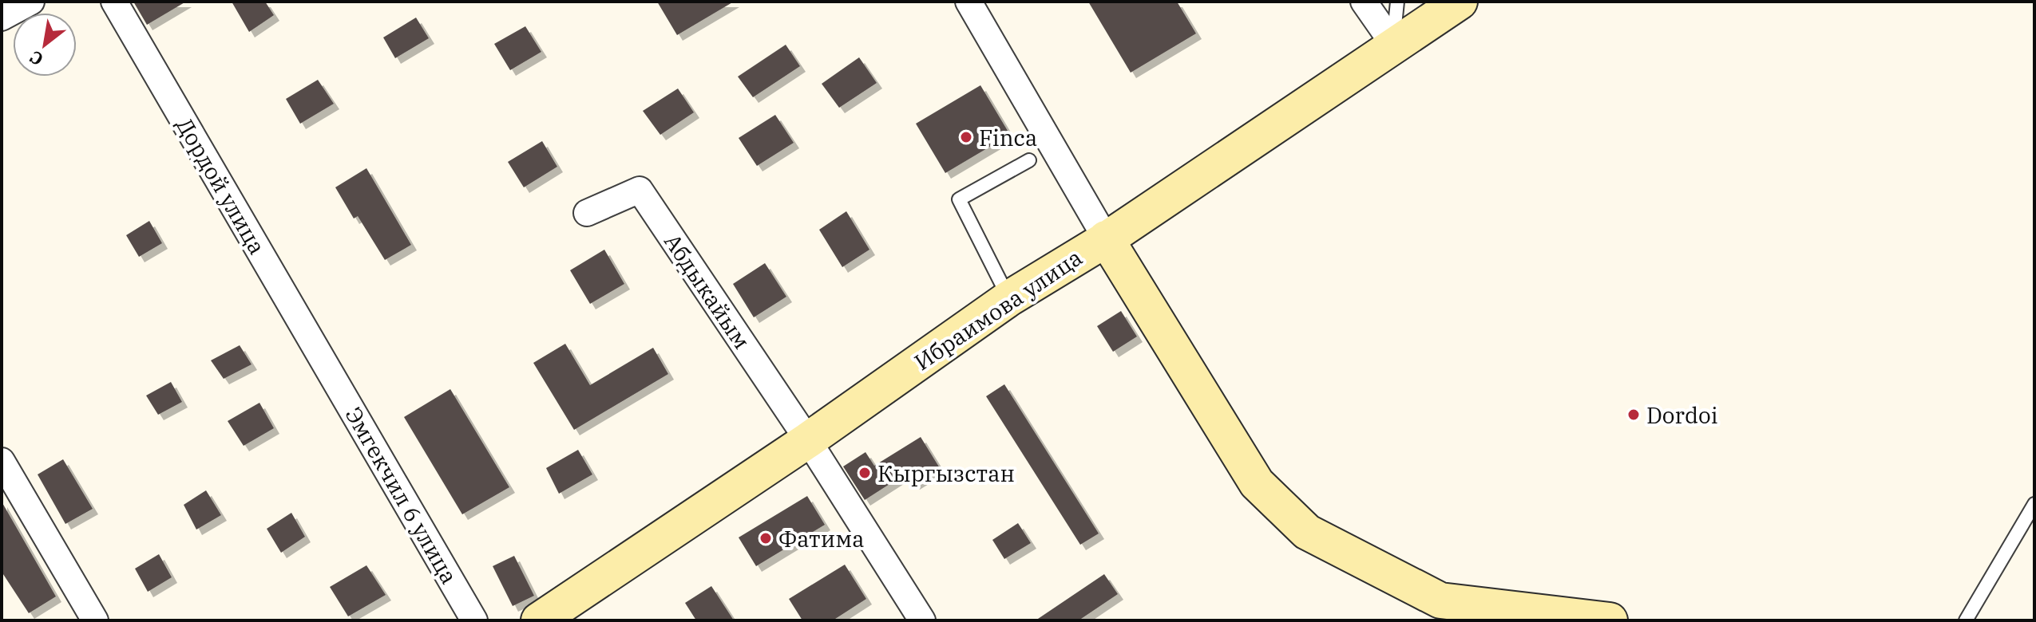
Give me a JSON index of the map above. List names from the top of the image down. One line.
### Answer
{"streets":{"main road":["Ибраимова улица"],"street":["Дордой улица","Абдыкайым","Эмгекчил 6 улица"]},"crossings":[["Дордой улица","Эмгекчил 6 улица"],["Абдыкайым","Ибраимова улица"]],"places":["Finca","Dordoi","Кыргызстан","Фатима"],"north":"bottom left"}
